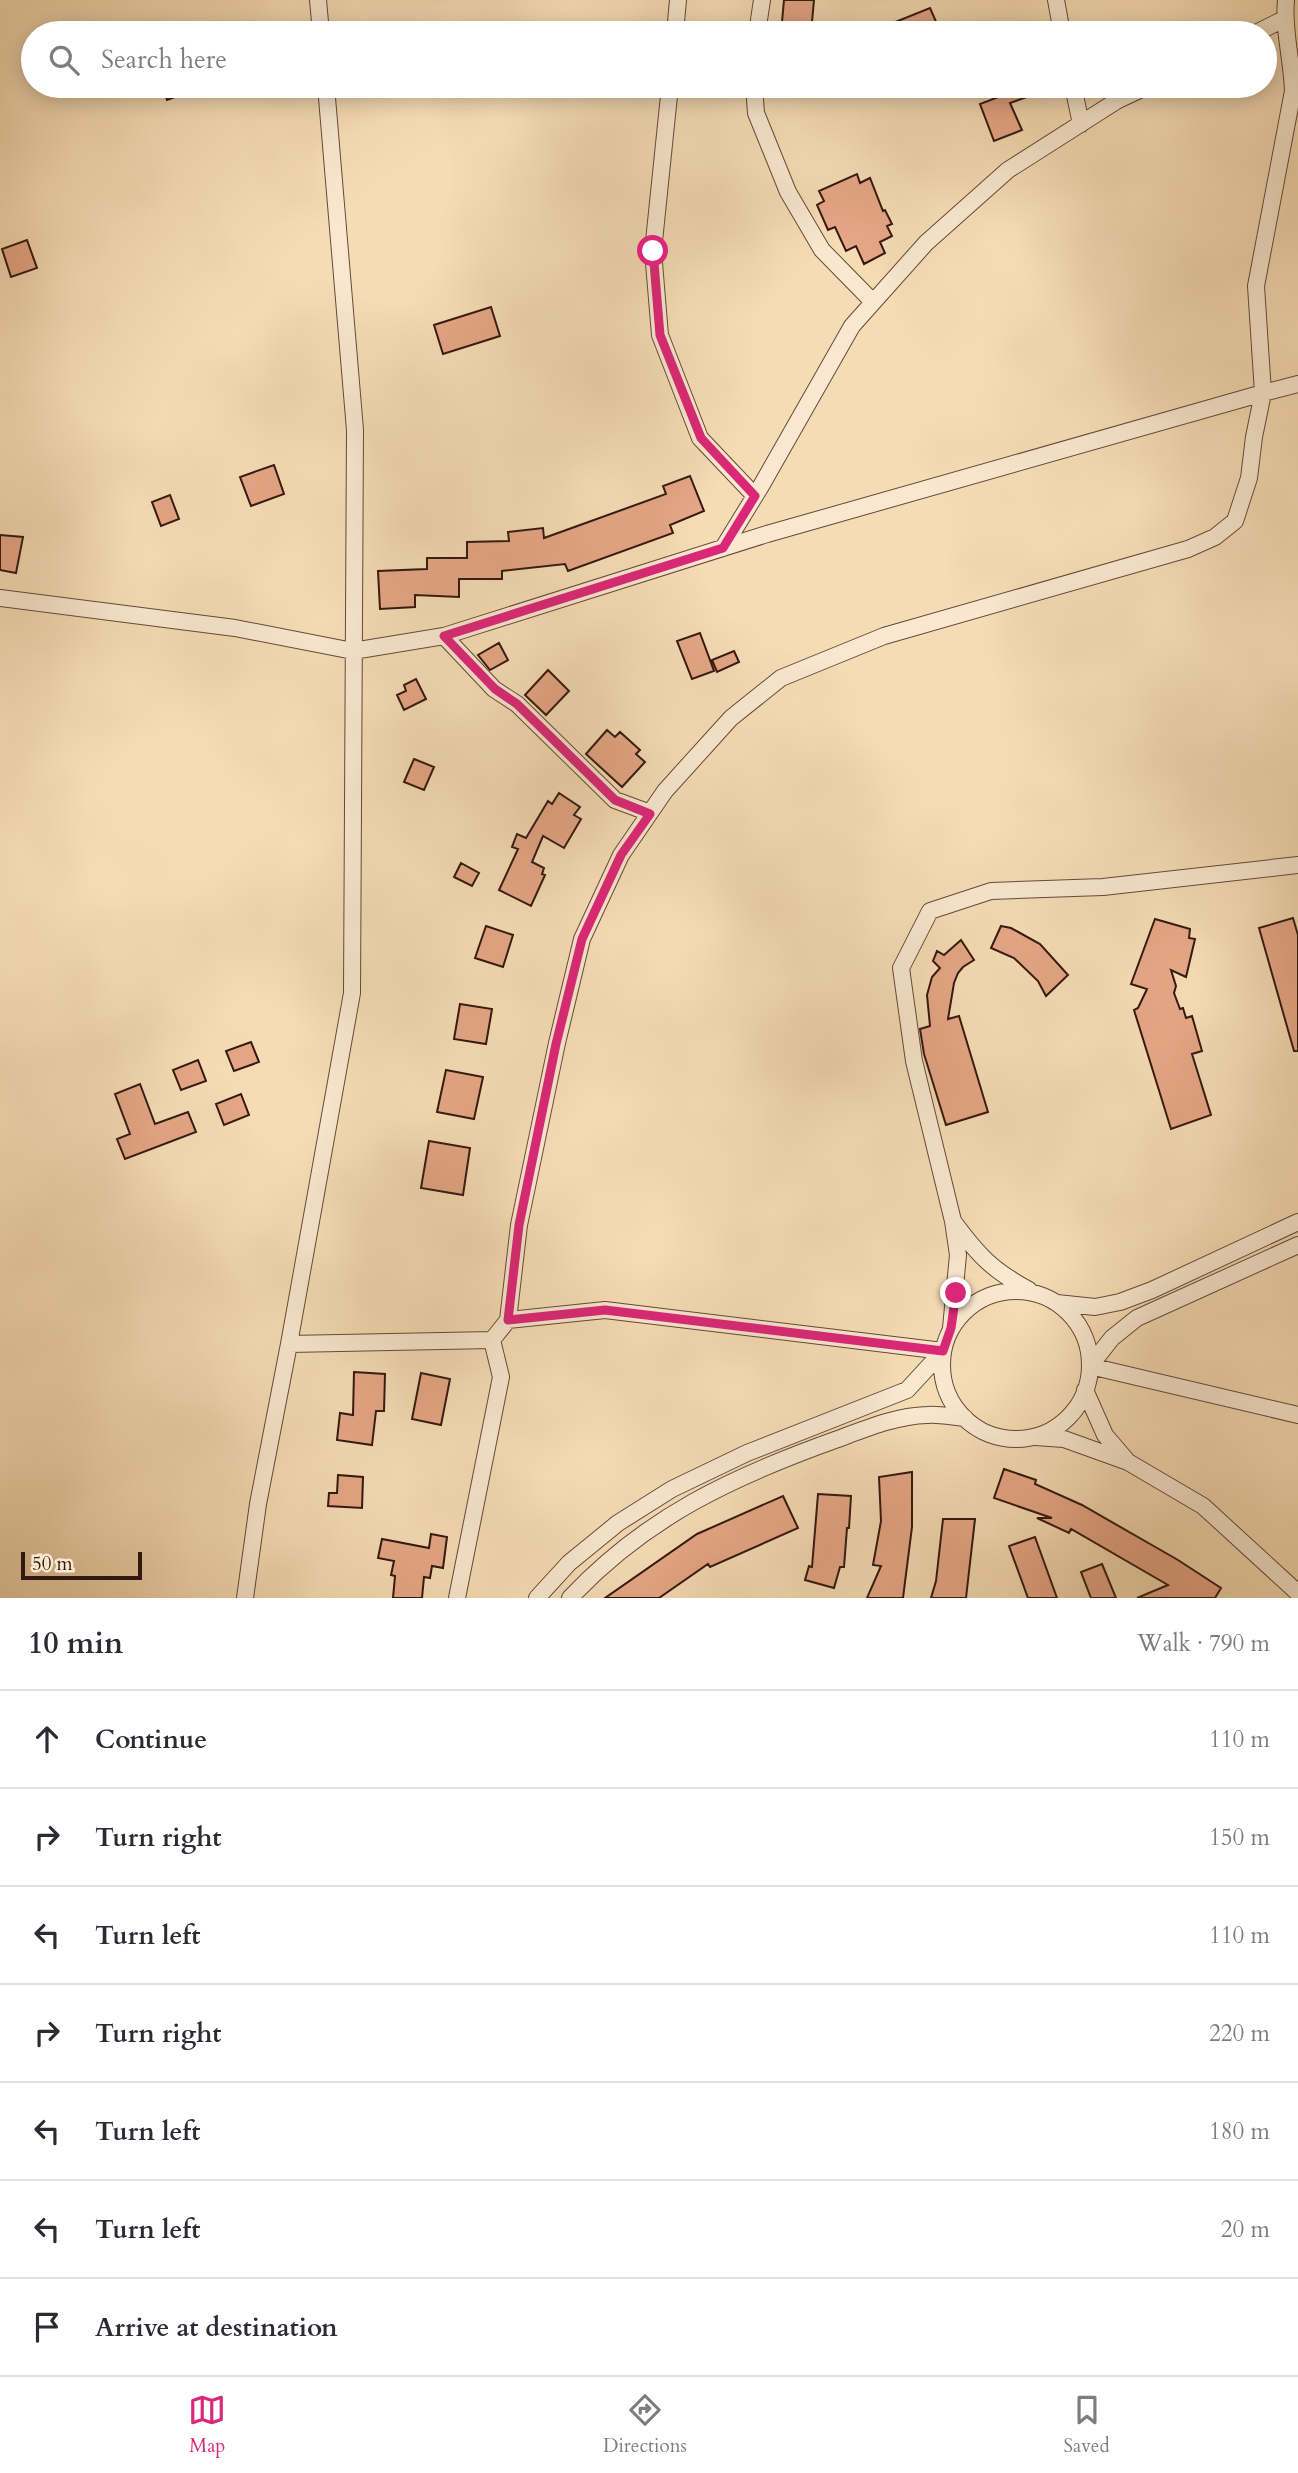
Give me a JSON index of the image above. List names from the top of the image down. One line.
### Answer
{"scale_bar":"50 m","page":{"search":"Search here","scale":"50 m","heading":["10 min","Walk · 790 m"],"list":[["Continue","110 m"],["Turn right","150 m"],["Turn left","110 m"],["Turn right","220 m"],["Turn left","180 m"],["Turn left","20 m"],"Arrive at destination"],"nav":["Map","Directions","Saved"]}}
